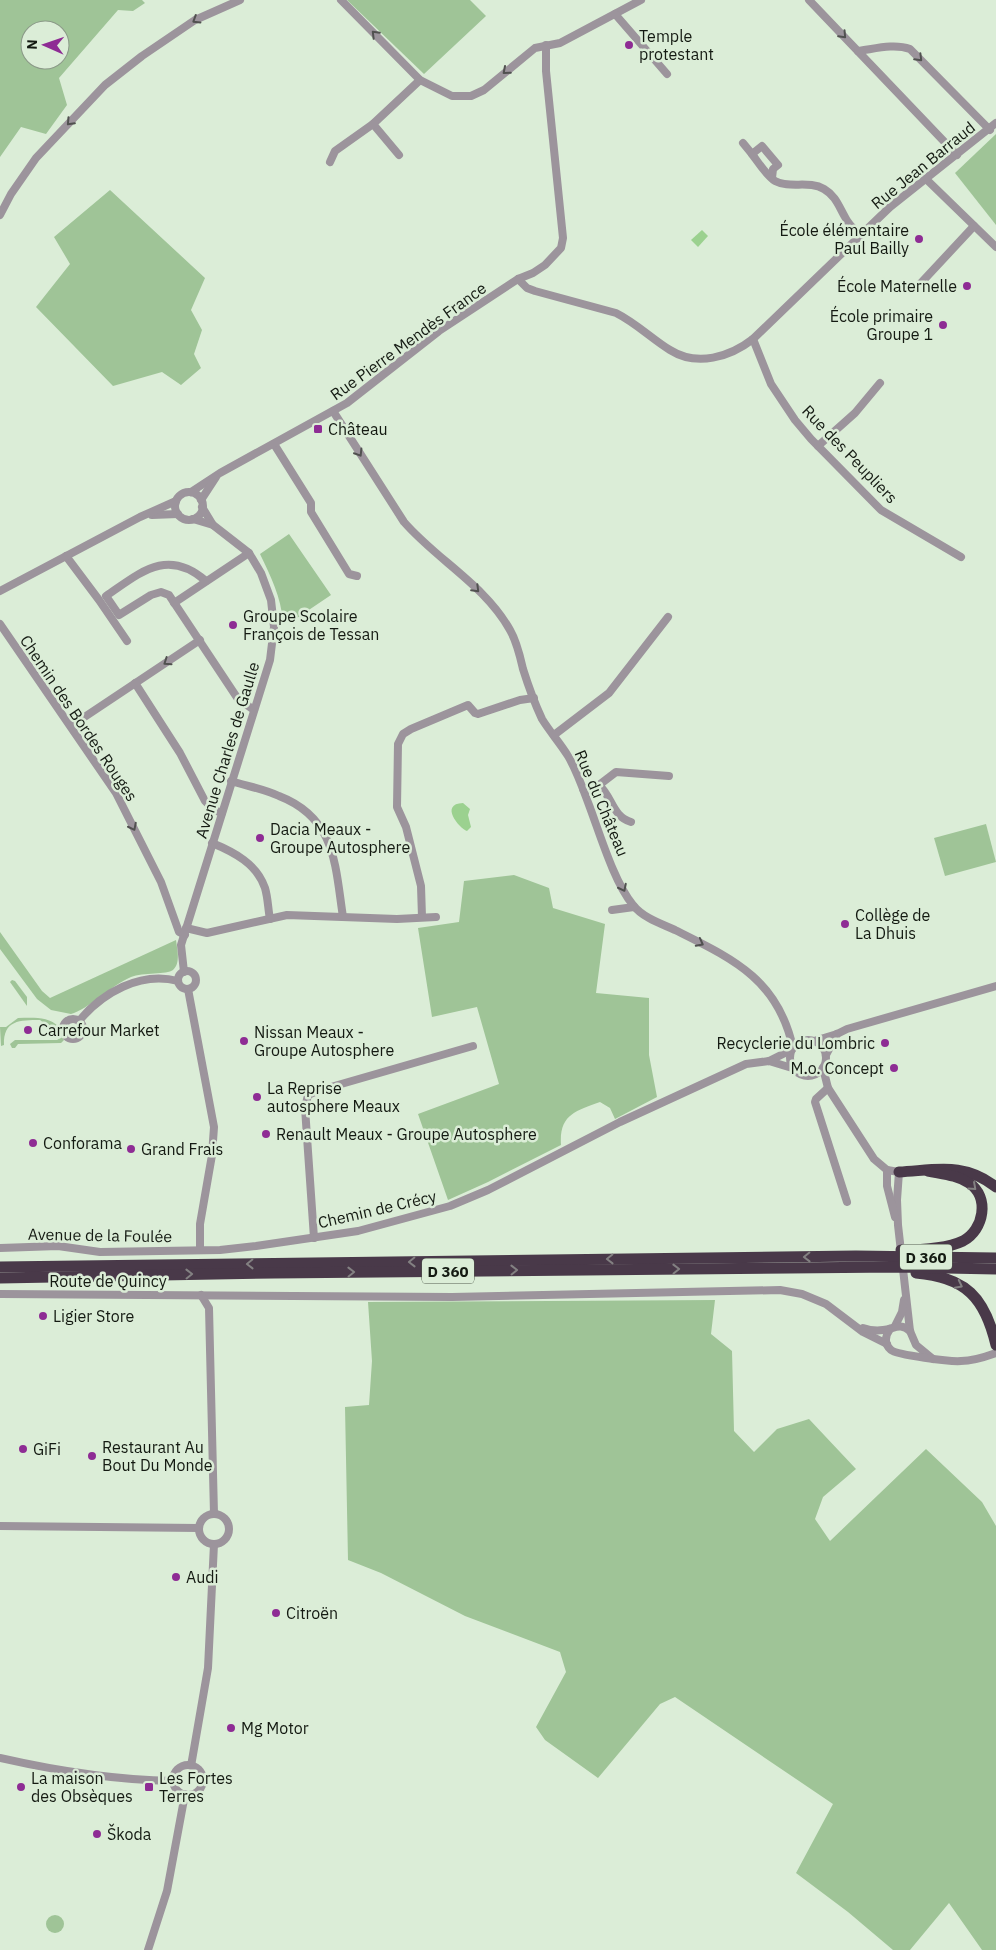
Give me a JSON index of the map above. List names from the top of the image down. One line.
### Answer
{"streets":{"highway":["D 360"],"street":["Rue Jean Barraud","Rue Pierre Mendès France","Rue des Peupliers","Chemin des Bordes Rouges","Avenue Charles de Gaulle","Rue du Château","Chemin de Crécy","Avenue de la Foulée","Route de Quincy"]},"crossings":[["Rue Jean Barraud","Rue Pierre Mendès France"],["Rue Jean Barraud","Rue des Peupliers"],["Rue Pierre Mendès France","Avenue Charles de Gaulle"],["Rue Pierre Mendès France","Rue du Château"],["Chemin des Bordes Rouges","Avenue Charles de Gaulle"],["Rue du Château","Chemin de Crécy"],["Chemin de Crécy","Avenue de la Foulée"]],"one_way":["Chemin des Bordes Rouges","Rue du Château"],"places":{"other":["Temple protestant","École élémentaire Paul Bailly","École Maternelle","École primaire Groupe 1","Groupe Scolaire François de Tessan","Dacia Meaux - Groupe Autosphere","Collège de La Dhuis","Carrefour Market","Nissan Meaux - Groupe Autosphere","Recyclerie du Lombric","M.o. Concept","La Reprise autosphere Meaux","Renault Meaux - Groupe Autosphere","Conforama","Grand Frais","Ligier Store","GiFi","Restaurant Au Bout Du Monde","Audi","Citroën","Mg Motor","La maison des Obsèques","Škoda"],"transit":["Château","Les Fortes Terres"]},"north":"left"}
